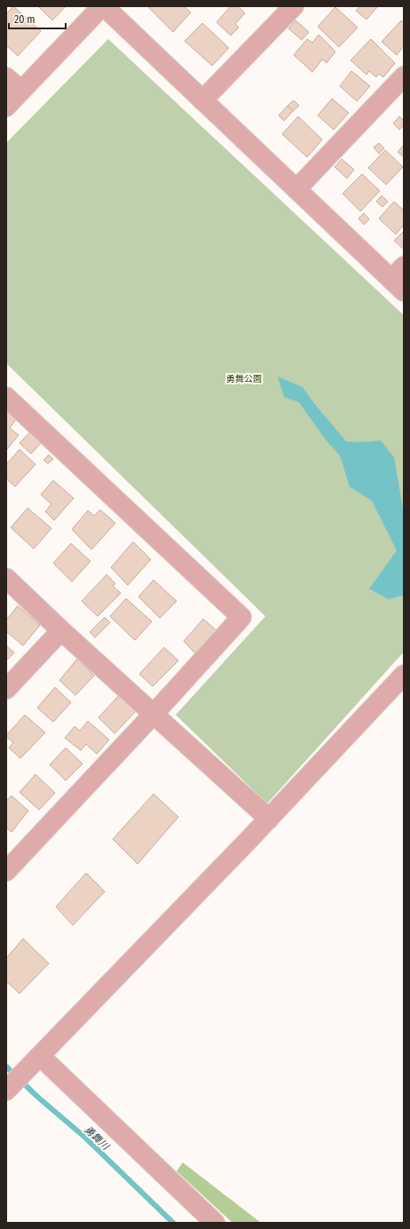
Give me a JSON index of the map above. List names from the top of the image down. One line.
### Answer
{"water":["勇舞川"],"parks":["勇舞公園"],"scale_bar":"20 m"}
